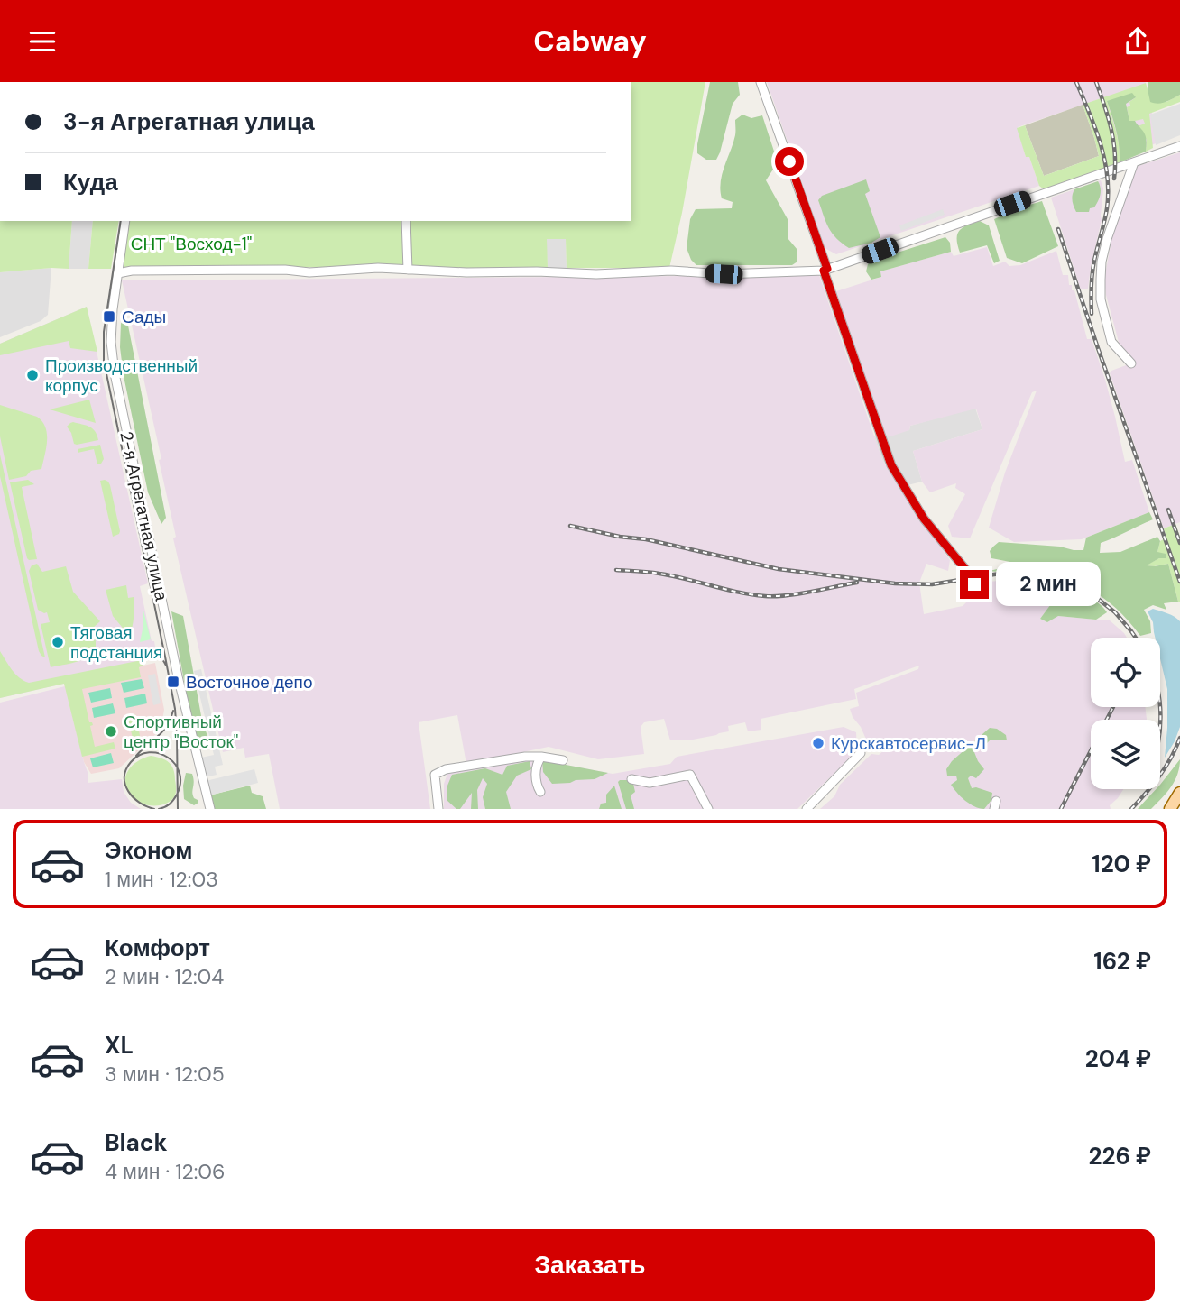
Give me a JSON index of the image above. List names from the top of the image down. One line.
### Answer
{"streets":{"street":["2-я Агрегатная улица"]},"parks":["СНТ \"Восход-1\""],"places":{"transit":["Сады","Восточное депо"],"other":["Производственный корпус","Тяговая подстанция","Спортивный центр \"Восток\"","Курскавтосервис-Л"]},"page":{"header":"Cabway","banner":["3-я Агрегатная улица","Куда"],"bubble":"2 мин","list":[{"name":"Эконом","note":"1 мин · 12:03","value":"120 ₽"},{"name":"Комфорт","note":"2 мин · 12:04","value":"162 ₽"},{"name":"XL","note":"3 мин · 12:05","value":"204 ₽"},{"name":"Black","note":"4 мин · 12:06","value":"226 ₽"}],"buttons":"Заказать"}}
